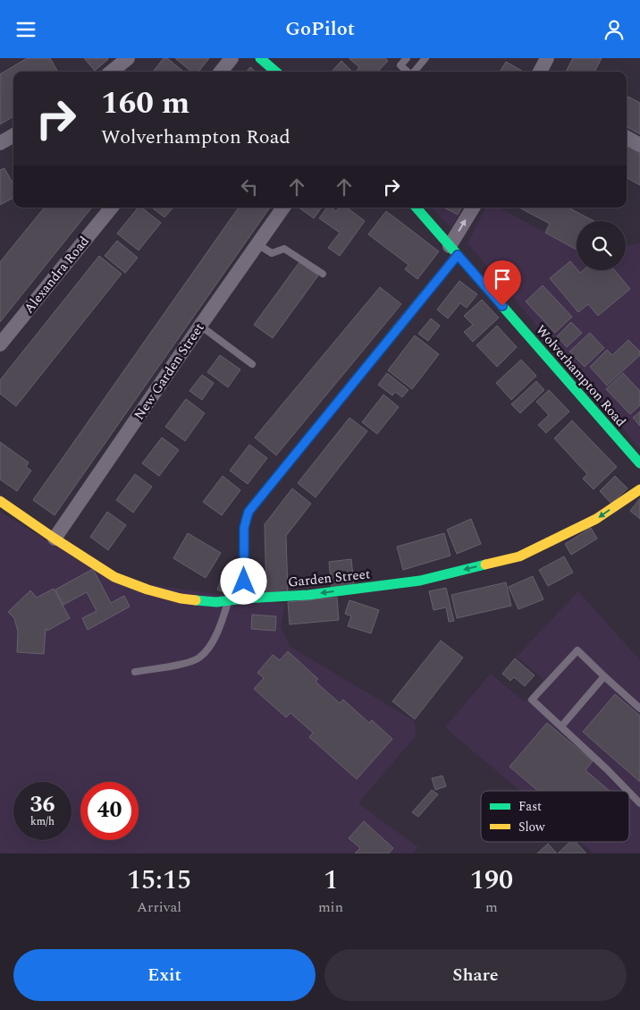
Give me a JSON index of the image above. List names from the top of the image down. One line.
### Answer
{"streets":{"main road":["Wolverhampton Road","Garden Street"],"street":["Alexandra Road","New Garden Street"]},"crossings":[["New Garden Street","Garden Street"]],"one_way":["Garden Street"],"legend":["Fast","Slow"],"page":{"header":"GoPilot","turn":["160 m","Wolverhampton Road"],"speed":"36 km/h","limit":"40","eta":["15:15","Arrival","1","min","190","m"],"buttons":["Exit","Share"]}}
